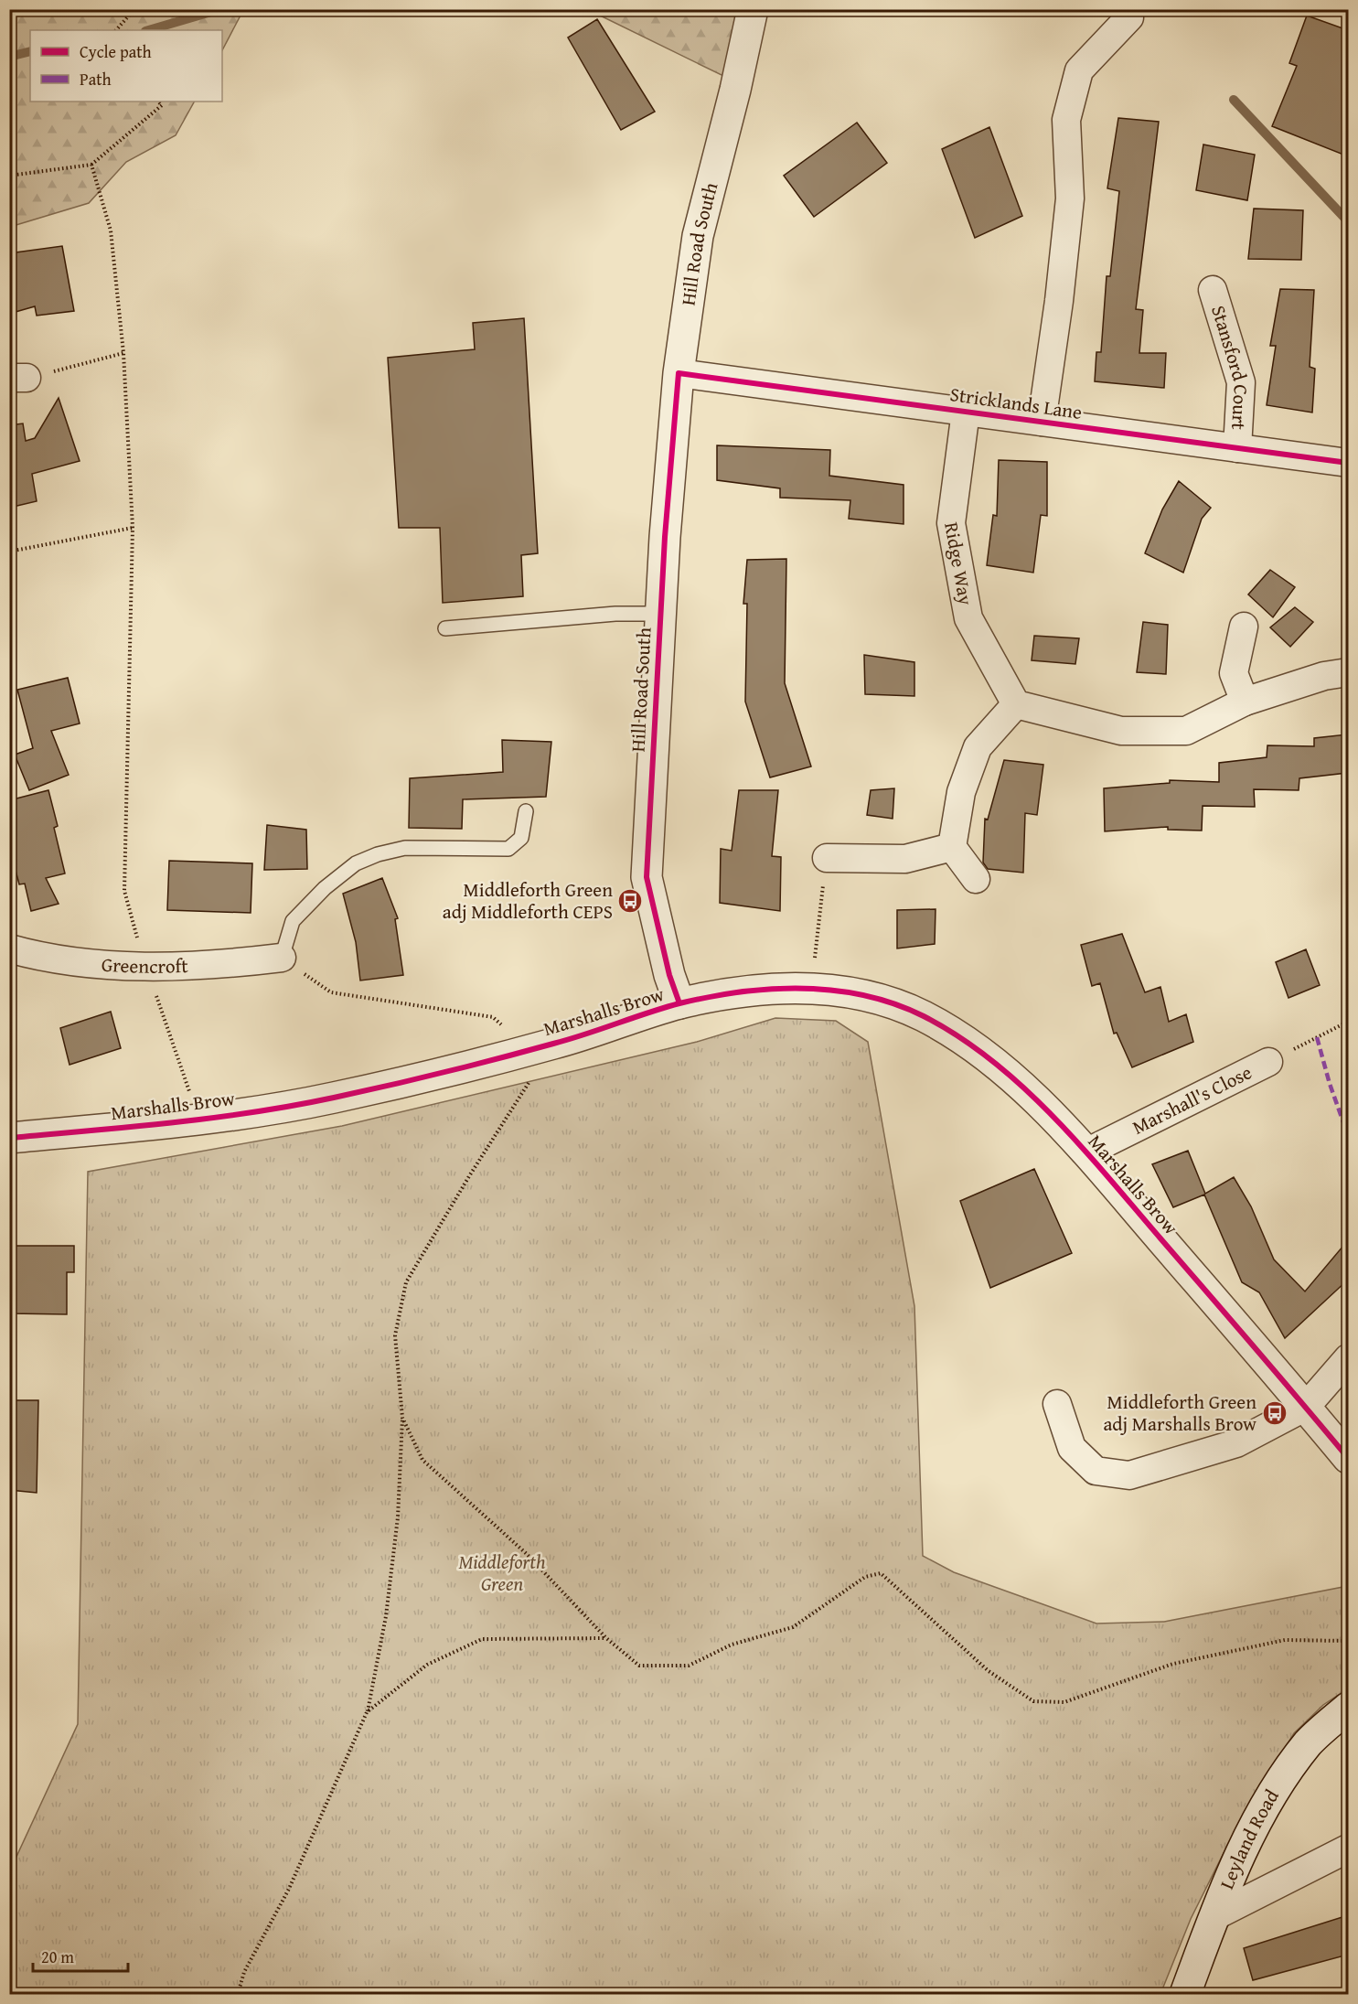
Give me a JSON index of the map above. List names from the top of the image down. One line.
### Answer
{"streets":{"street":["Hill Road South","Stansford Court","Stricklands Lane","Ridge Way","Greencroft","Marshalls Brow","Marshall's Close","Leyland Road"]},"crossings":[["Hill Road South","Stricklands Lane"],["Hill Road South","Marshalls Brow"],["Stansford Court","Stricklands Lane"],["Stricklands Lane","Ridge Way"],["Marshalls Brow","Marshall's Close"]],"parks":["Middleforth Green"],"places":{"bus stop":["Middleforth Green adj Middleforth CEPS","Middleforth Green adj Marshalls Brow"]},"legend":["Cycle path","Path"],"scale_bar":"20 m"}
